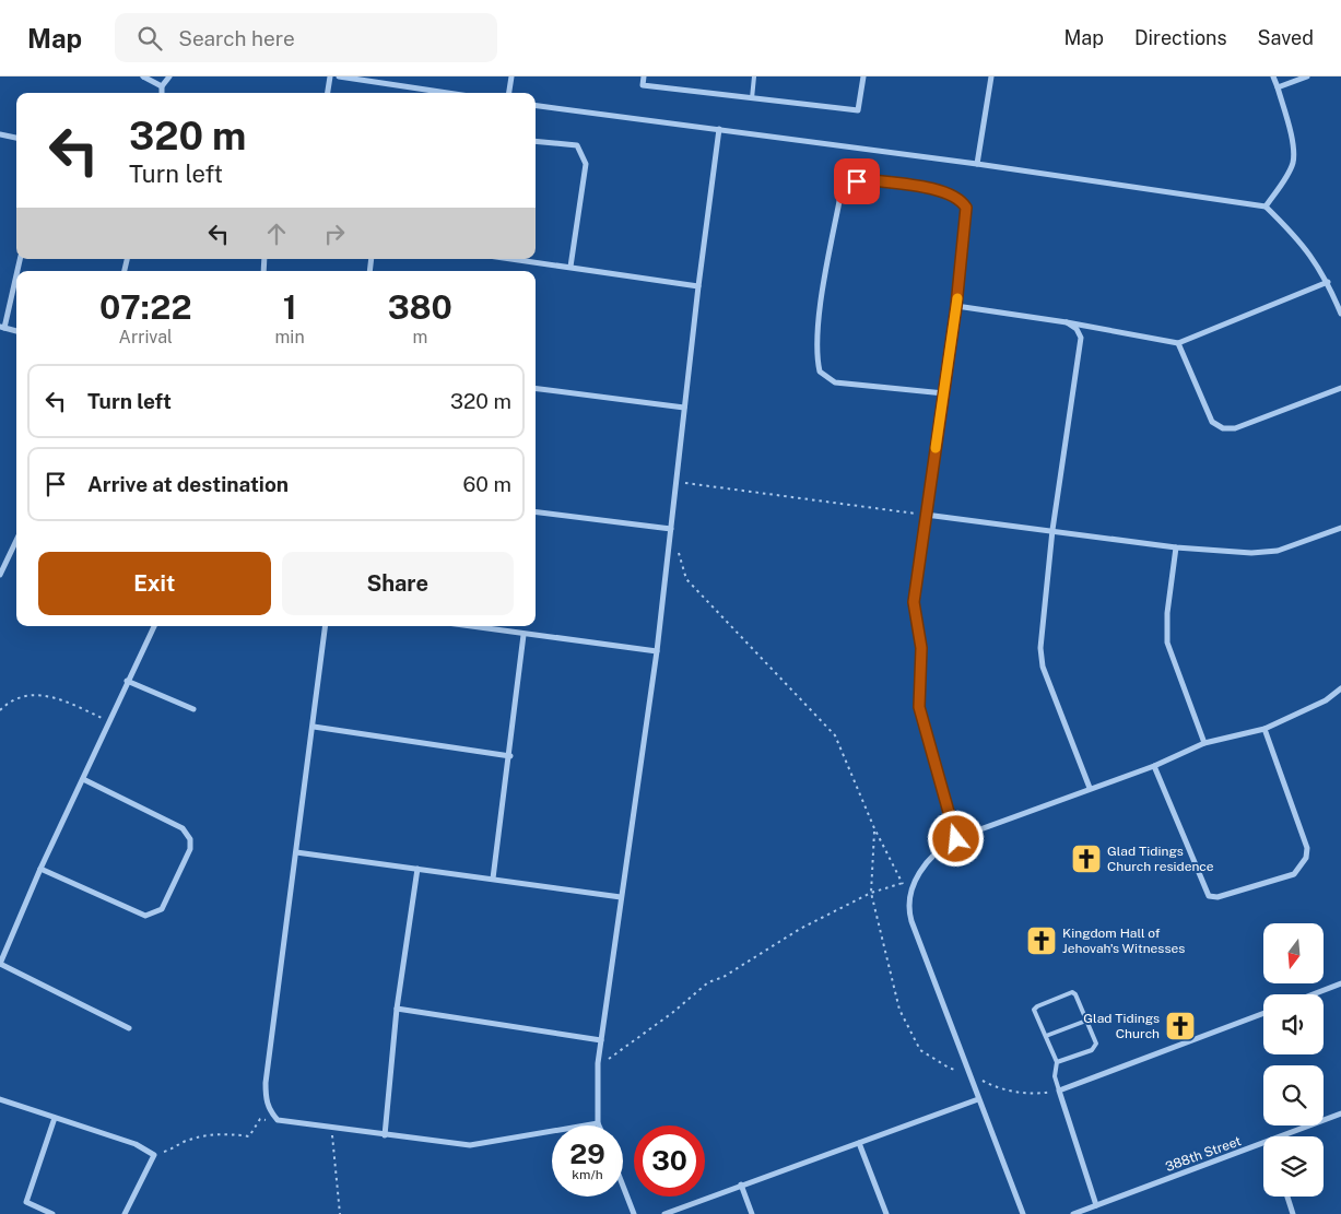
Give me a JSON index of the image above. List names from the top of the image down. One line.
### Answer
{"streets":{"street":["388th Street"]},"places":{"church":["Glad Tidings Church residence","Kingdom Hall of Jehovah's Witnesses","Glad Tidings Church"]},"north":"bottom","page":{"header":"Map","search":"Search here","nav":["Map","Directions","Saved"],"turn":["320 m","Turn left"],"eta":["07:22","Arrival","1","min","380","m"],"list":[{"name":"Turn left","value":"320 m"},{"name":"Arrive at destination","value":"60 m"}],"buttons":["Exit","Share"],"speed":"29 km/h","limit":"30"}}
